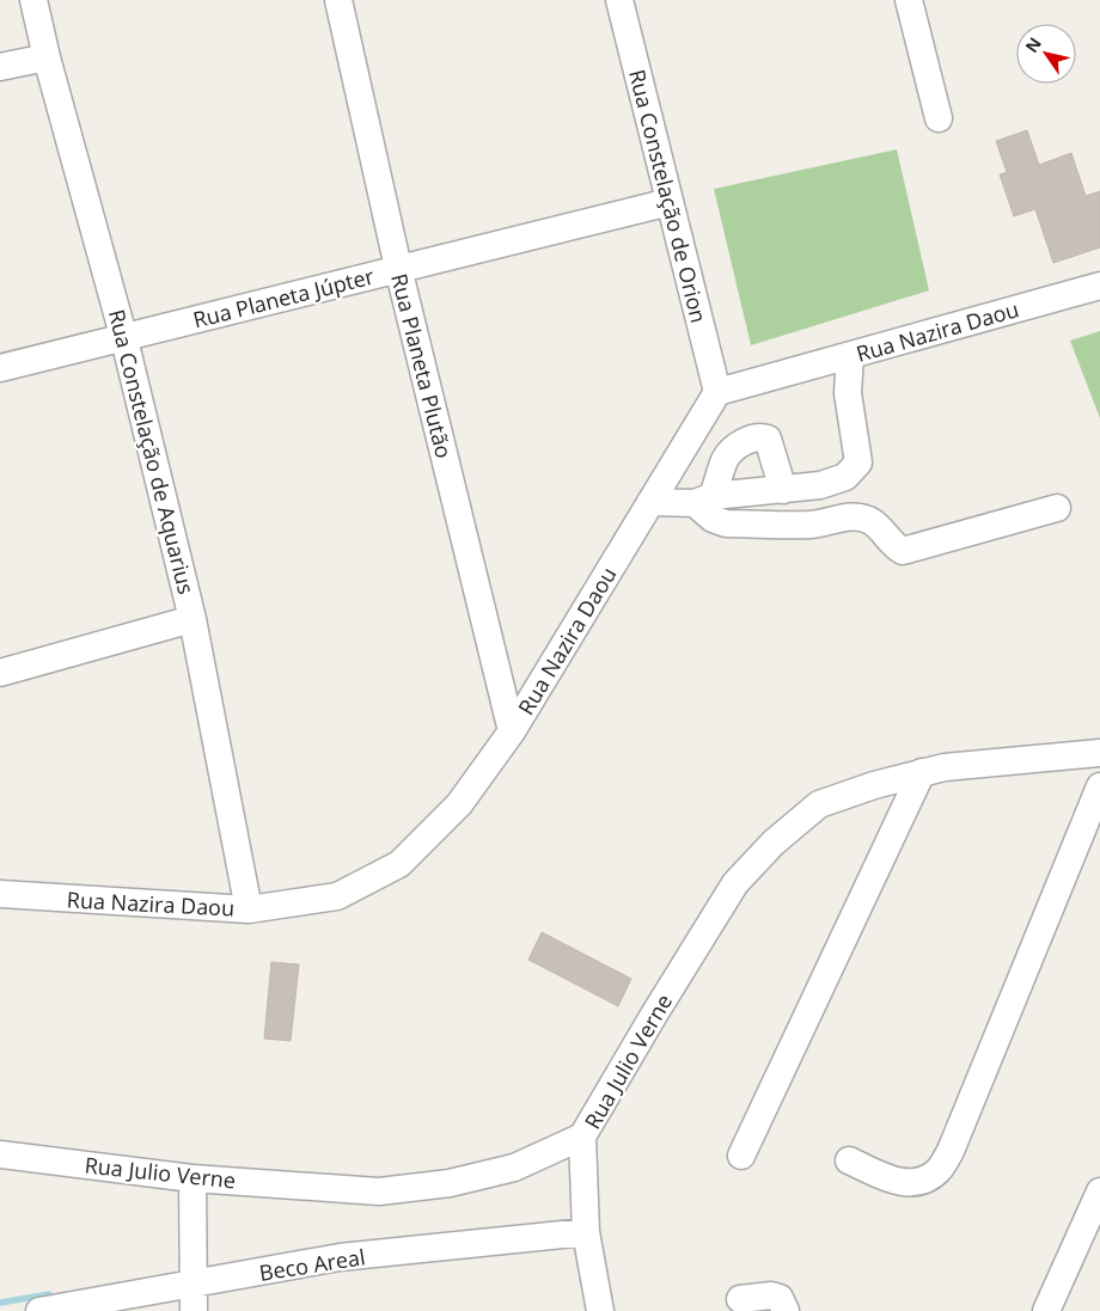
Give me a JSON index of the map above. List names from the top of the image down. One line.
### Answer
{"streets":{"street":["Rua Constelação de Orion","Rua Planeta Júpter","Rua Nazira Daou","Rua Planeta Plutão","Rua Constelação de Aquarius","Rua Julio Verne","Beco Areal"]},"crossings":[["Rua Constelação de Orion","Rua Planeta Júpter"],["Rua Constelação de Orion","Rua Nazira Daou"],["Rua Planeta Júpter","Rua Planeta Plutão"],["Rua Planeta Júpter","Rua Constelação de Aquarius"],["Rua Nazira Daou","Rua Planeta Plutão"],["Rua Nazira Daou","Rua Constelação de Aquarius"]],"north":"top left"}
